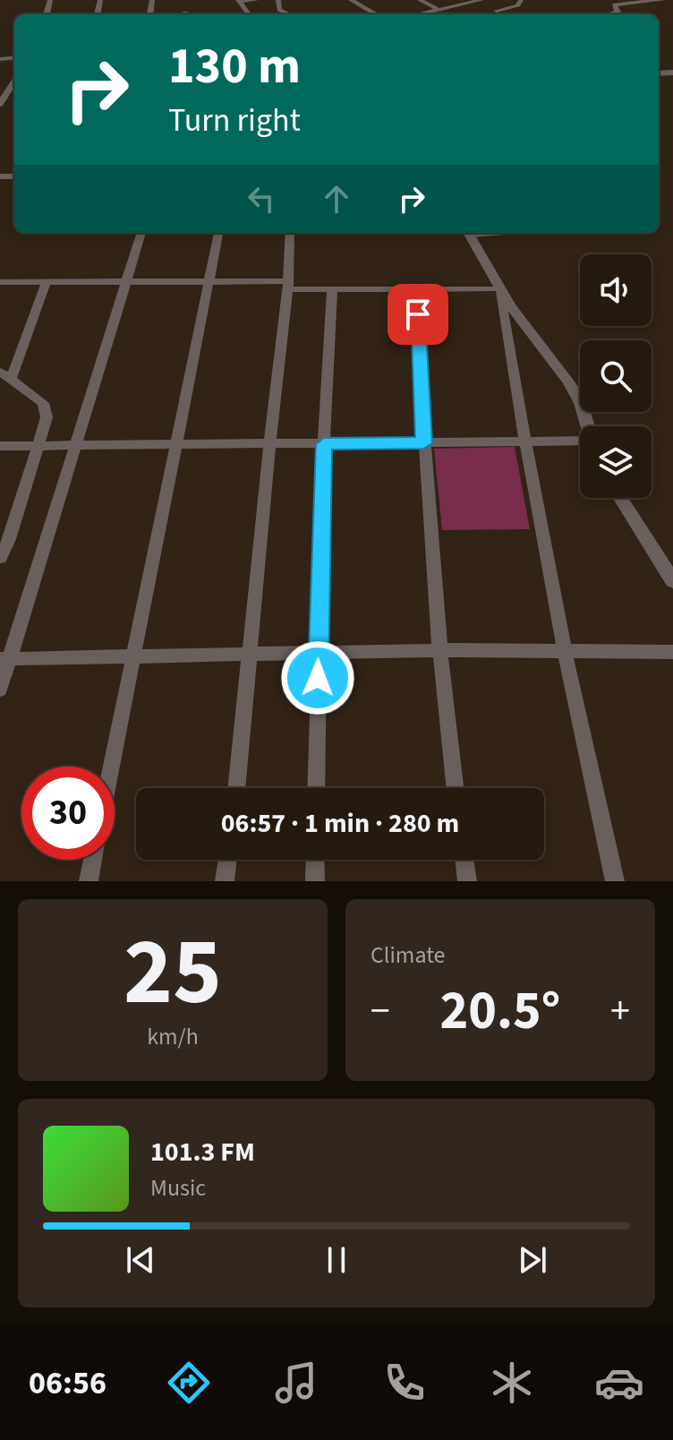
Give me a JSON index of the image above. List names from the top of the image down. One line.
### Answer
{"page":{"turn":["130 m","Turn right"],"limit":"30","trip":"06:57 · 1 min · 280 m","tile":[["25","km/h"],"Climate"],"heat":["−","20.5°","+"],"song":["101.3 FM","Music"],"tabs":"06:56"}}
